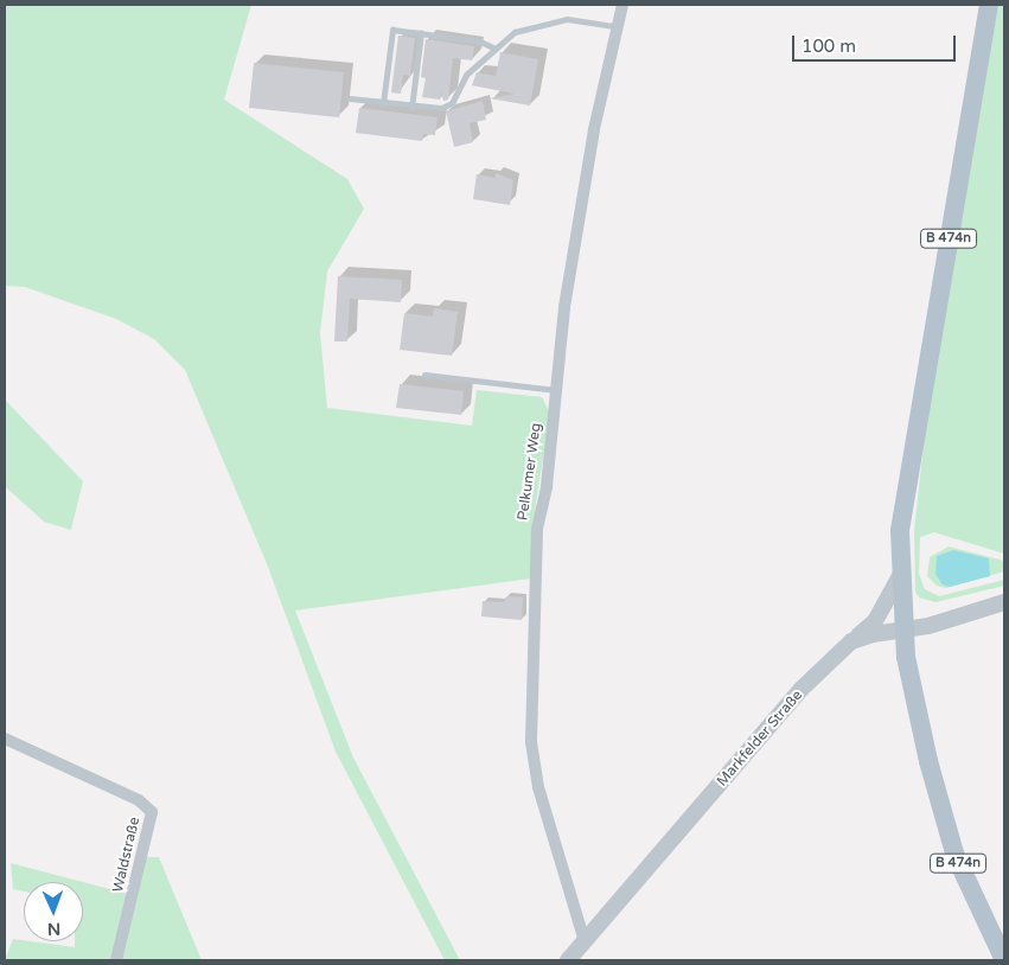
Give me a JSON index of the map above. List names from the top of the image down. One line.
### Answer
{"streets":{"main road":["B 474n"],"street":["Pelkumer Weg","Markfelder Straße","Waldstraße"]},"crossings":[["B 474n","Markfelder Straße"],["Pelkumer Weg","Markfelder Straße"]],"scale_bar":"100 m","north":"bottom"}
